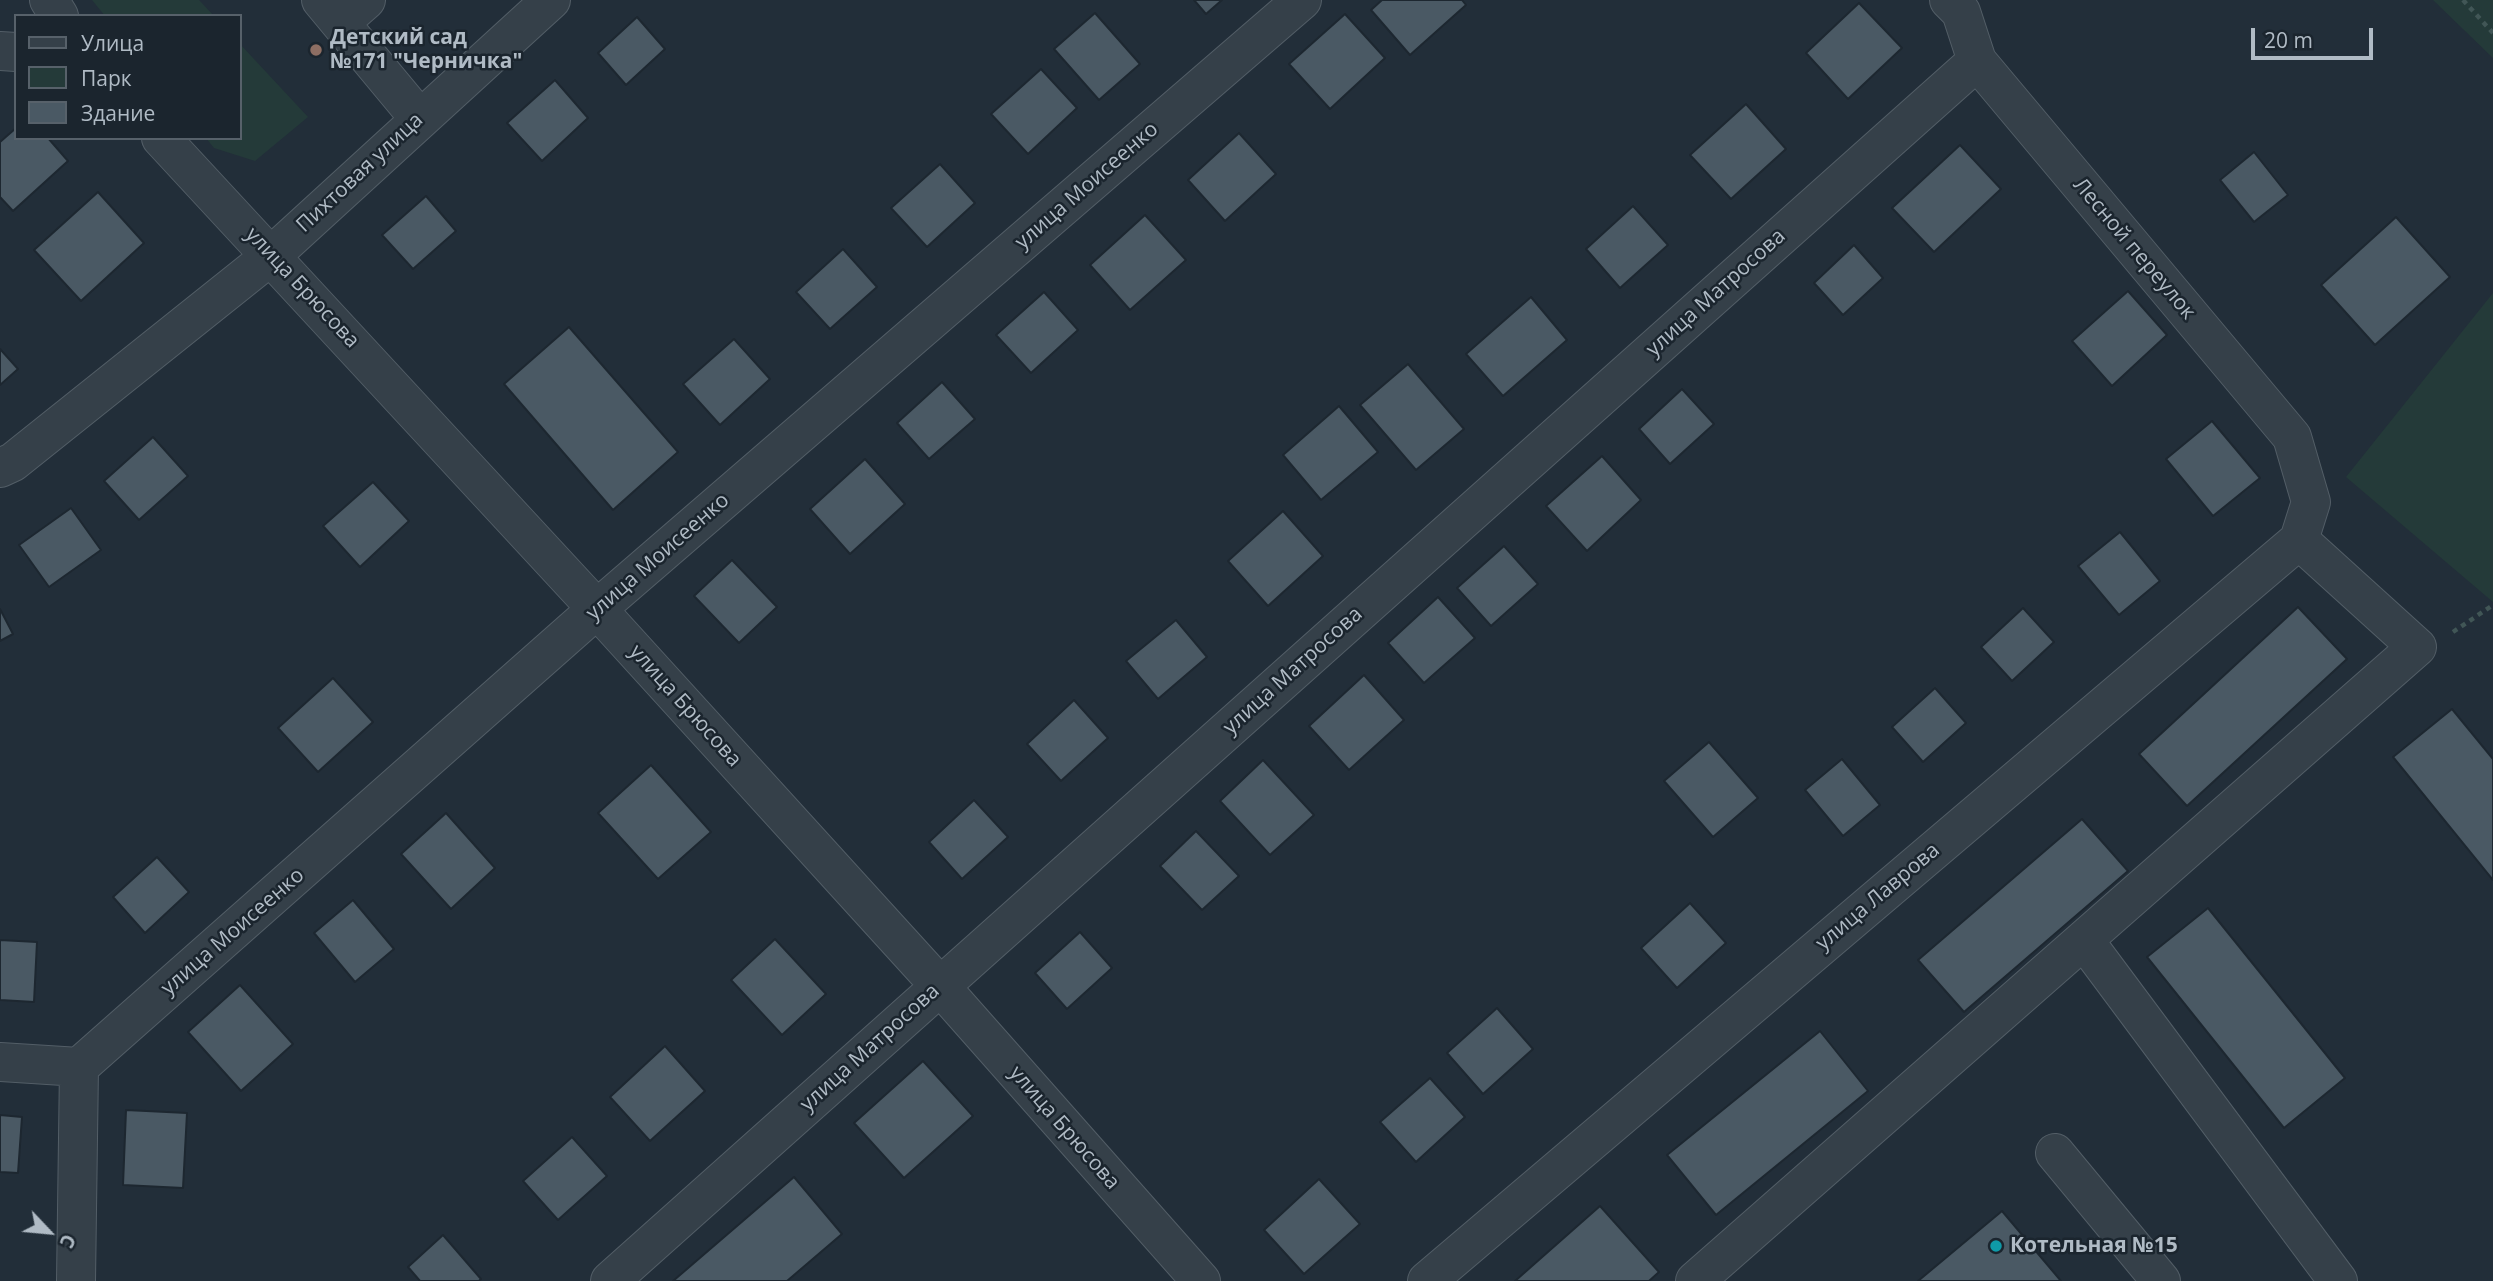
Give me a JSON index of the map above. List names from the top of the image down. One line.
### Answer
{"streets":{"street":["Пихтовая улица","улица Моисеенко","Лесной переулок","улица Брюсова","улица Матросова","улица Лаврова"]},"crossings":[["Пихтовая улица","улица Брюсова"],["улица Моисеенко","улица Брюсова"],["Лесной переулок","улица Матросова"],["Лесной переулок","улица Лаврова"],["улица Брюсова","улица Матросова"]],"places":["Детский сад №171 \"Черничка\"","Котельная №15"],"legend":["Улица","Парк","Здание"],"scale_bar":"20 m","north":"bottom right"}
